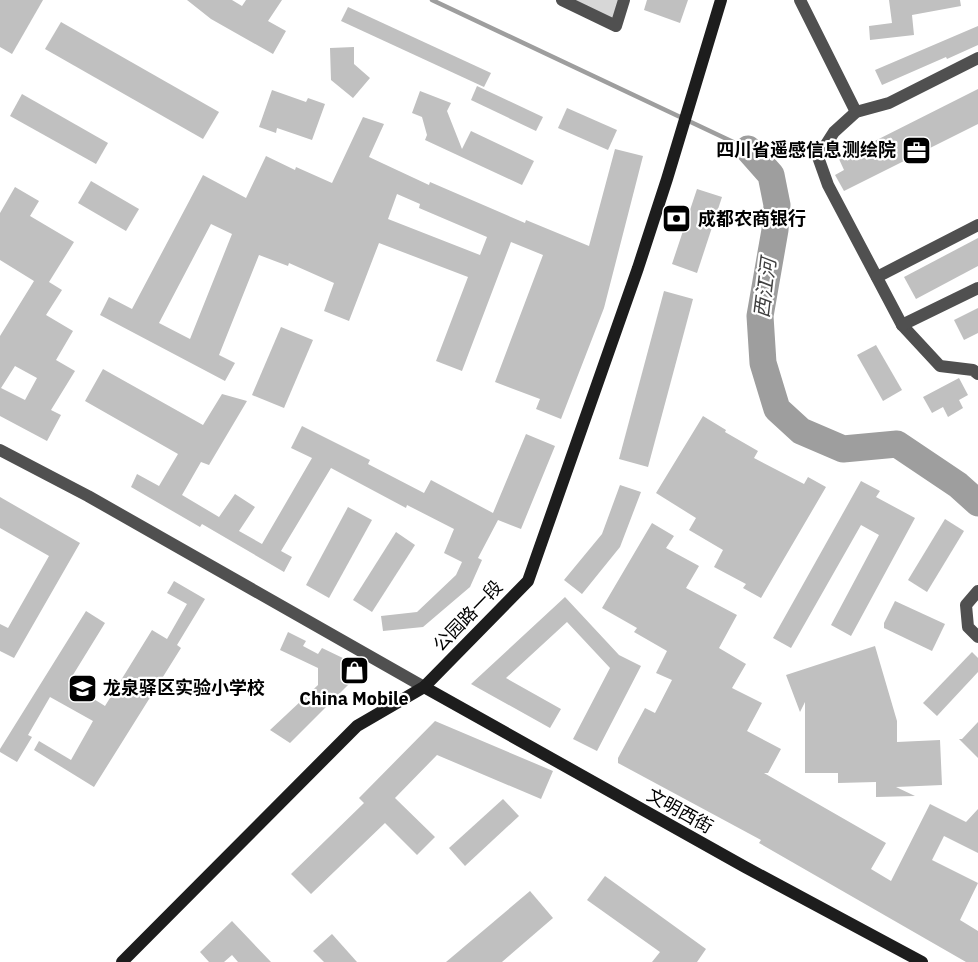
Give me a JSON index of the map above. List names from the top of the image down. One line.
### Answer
{"streets":{"street":["公园路一段","文明西街"]},"crossings":[["公园路一段","文明西街"]],"water":["西江河"],"places":{"office":["四川省遥感信息测绘院"],"bank":["成都农商银行"],"shop":["China Mobile"],"school or university":["龙泉驿区实验小学校"]}}
